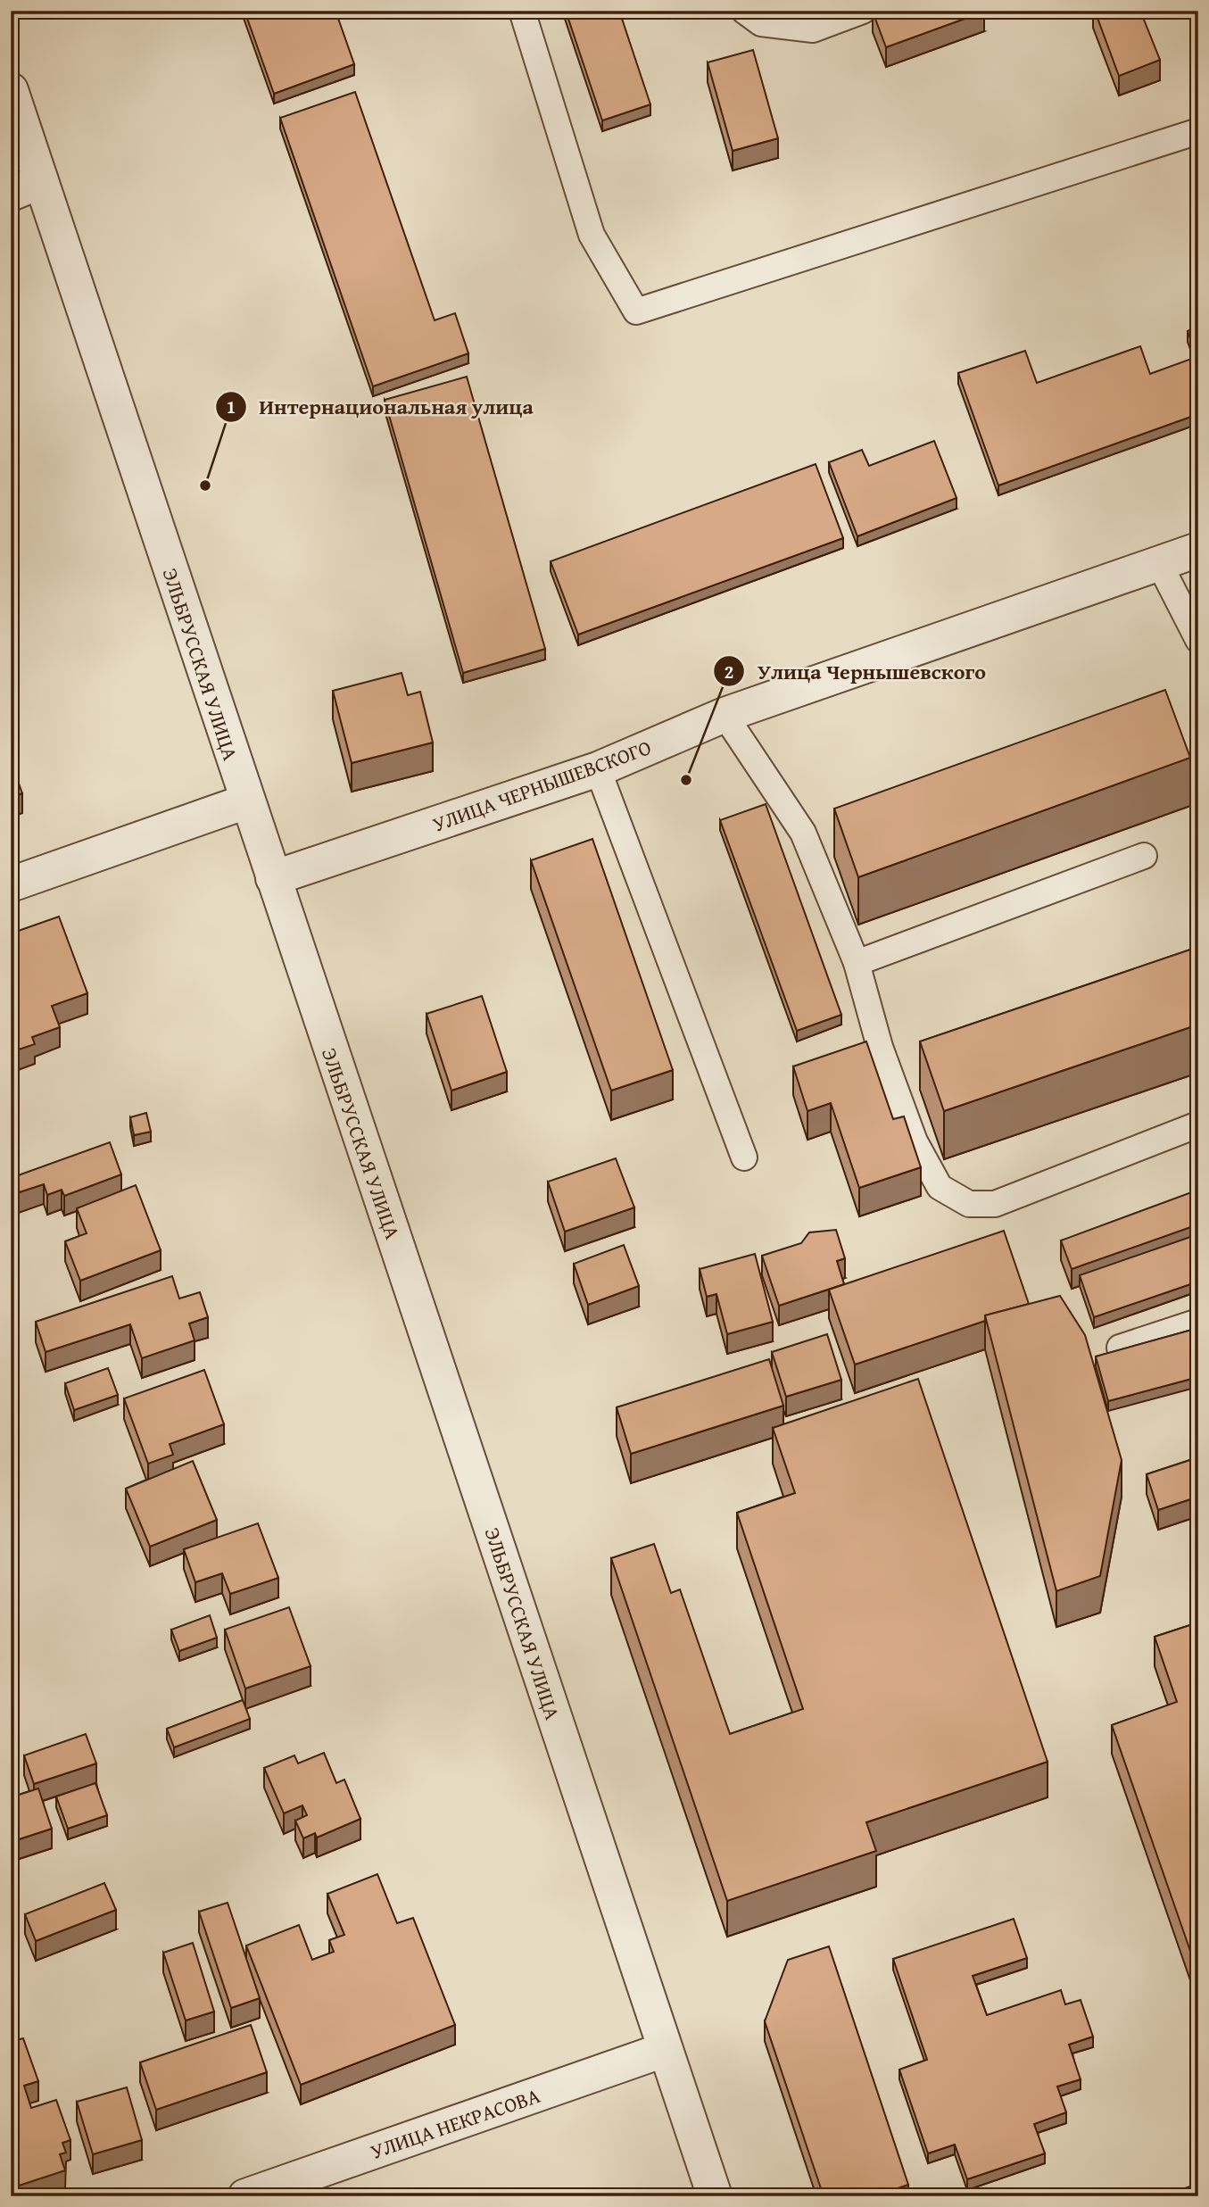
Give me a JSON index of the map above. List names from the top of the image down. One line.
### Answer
{"streets":{"street":["ЭЛЬБРУССКАЯ УЛИЦА","УЛИЦА ЧЕРНЫШЕВСКОГО","УЛИЦА НЕКРАСОВА"]},"crossings":[["ЭЛЬБРУССКАЯ УЛИЦА","УЛИЦА ЧЕРНЫШЕВСКОГО"],["ЭЛЬБРУССКАЯ УЛИЦА","УЛИЦА НЕКРАСОВА"]],"places":["Интернациональная улица","Улица Чернышевского"]}
